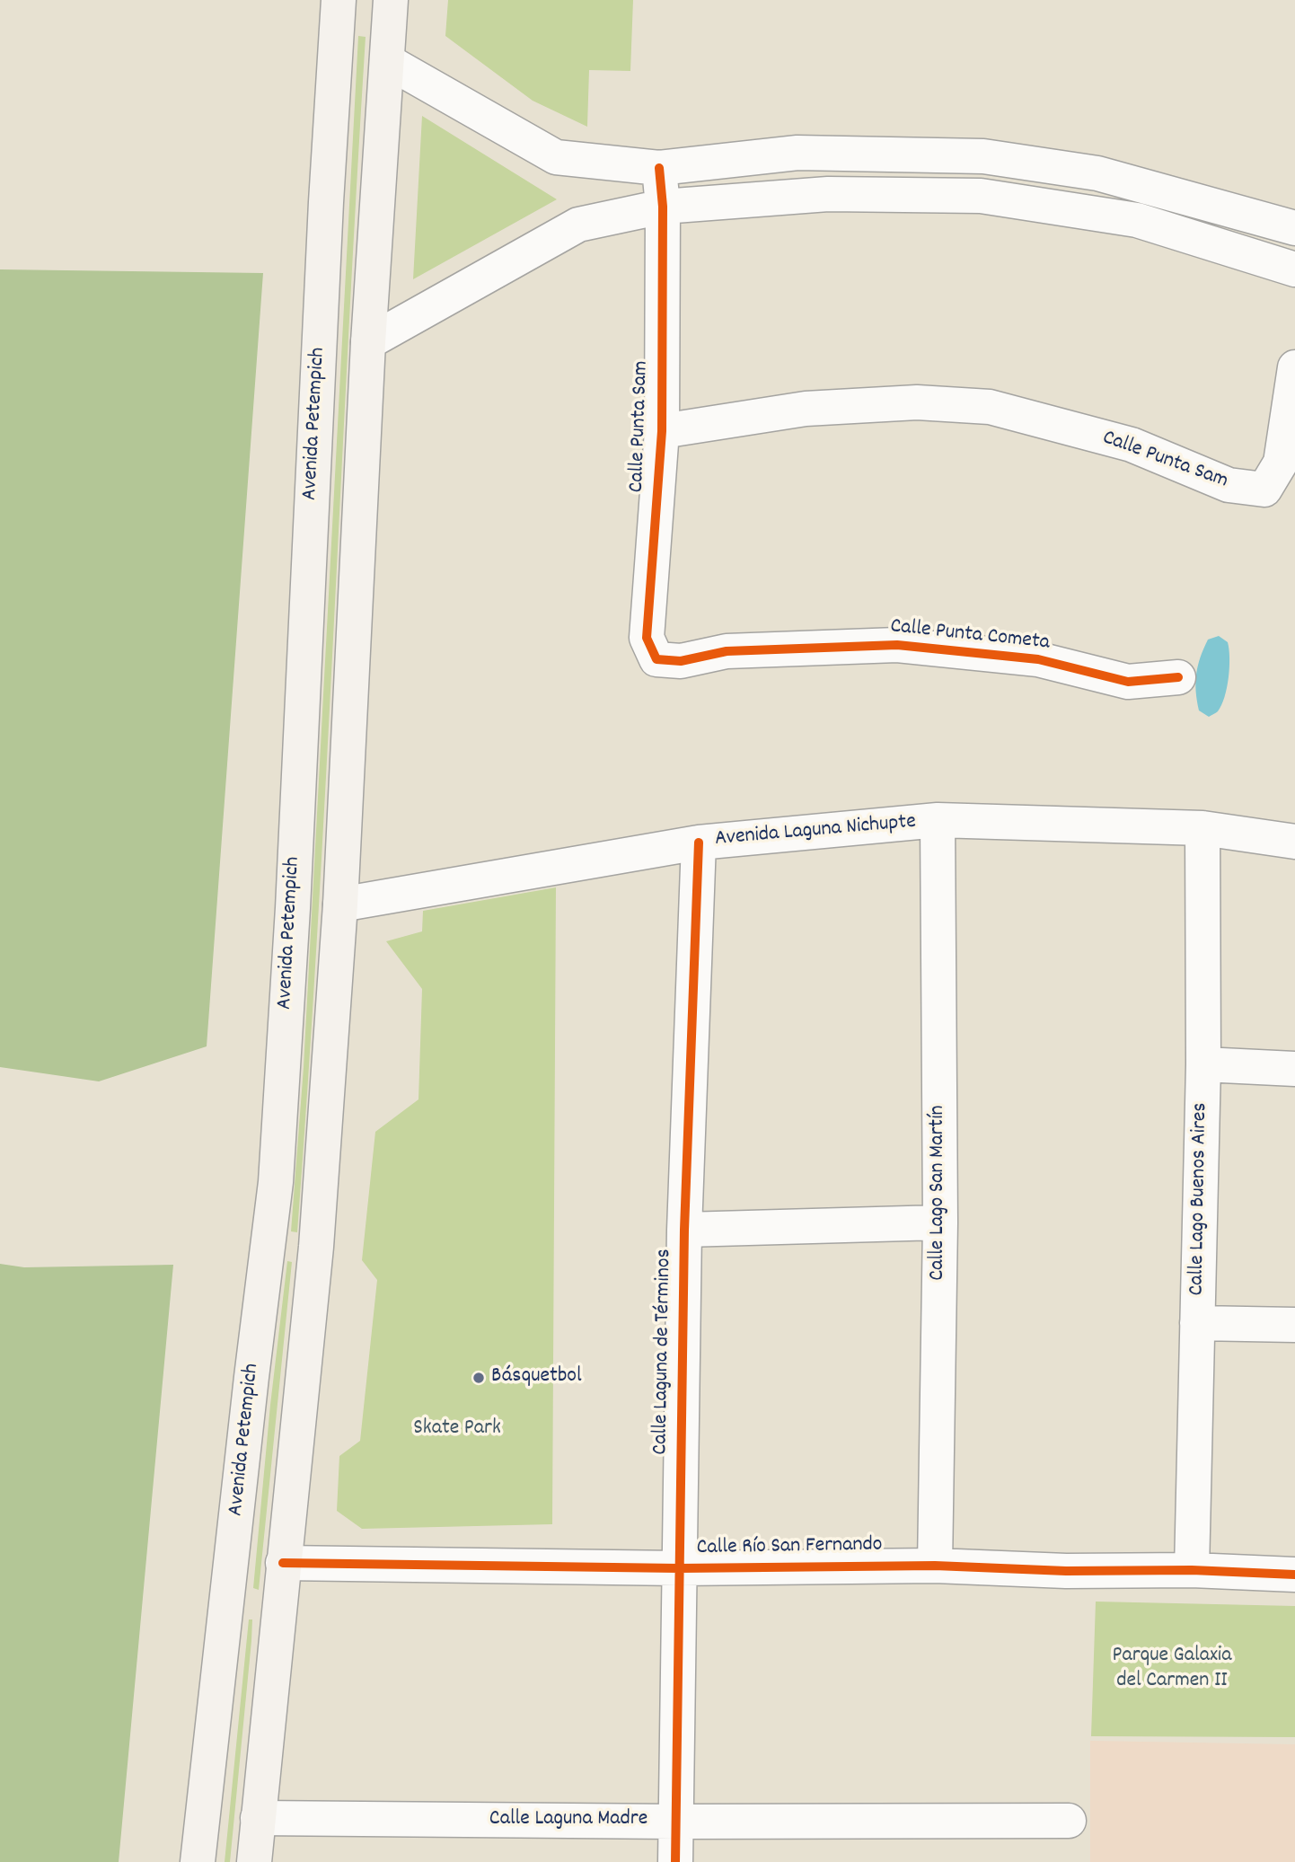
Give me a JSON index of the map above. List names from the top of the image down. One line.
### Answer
{"streets":{"main road":["Avenida Petempich"],"street":["Calle Punta Sam","Calle Punta Cometa","Avenida Laguna Nichupte","Calle Lago San Martín","Calle Lago Buenos Aires","Calle Laguna de Términos","Calle Río San Fernando","Calle Laguna Madre"]},"crossings":[["Calle Punta Sam","Calle Punta Cometa"],["Avenida Laguna Nichupte","Calle Lago San Martín"],["Avenida Laguna Nichupte","Calle Lago Buenos Aires"],["Avenida Laguna Nichupte","Calle Laguna de Términos"],["Calle Lago San Martín","Calle Río San Fernando"],["Calle Lago Buenos Aires","Calle Río San Fernando"],["Calle Laguna de Términos","Calle Río San Fernando"],["Calle Laguna de Términos","Calle Laguna Madre"]],"parks":["Skate Park","Parque Galaxia del Carmen II"],"places":["Básquetbol"]}
